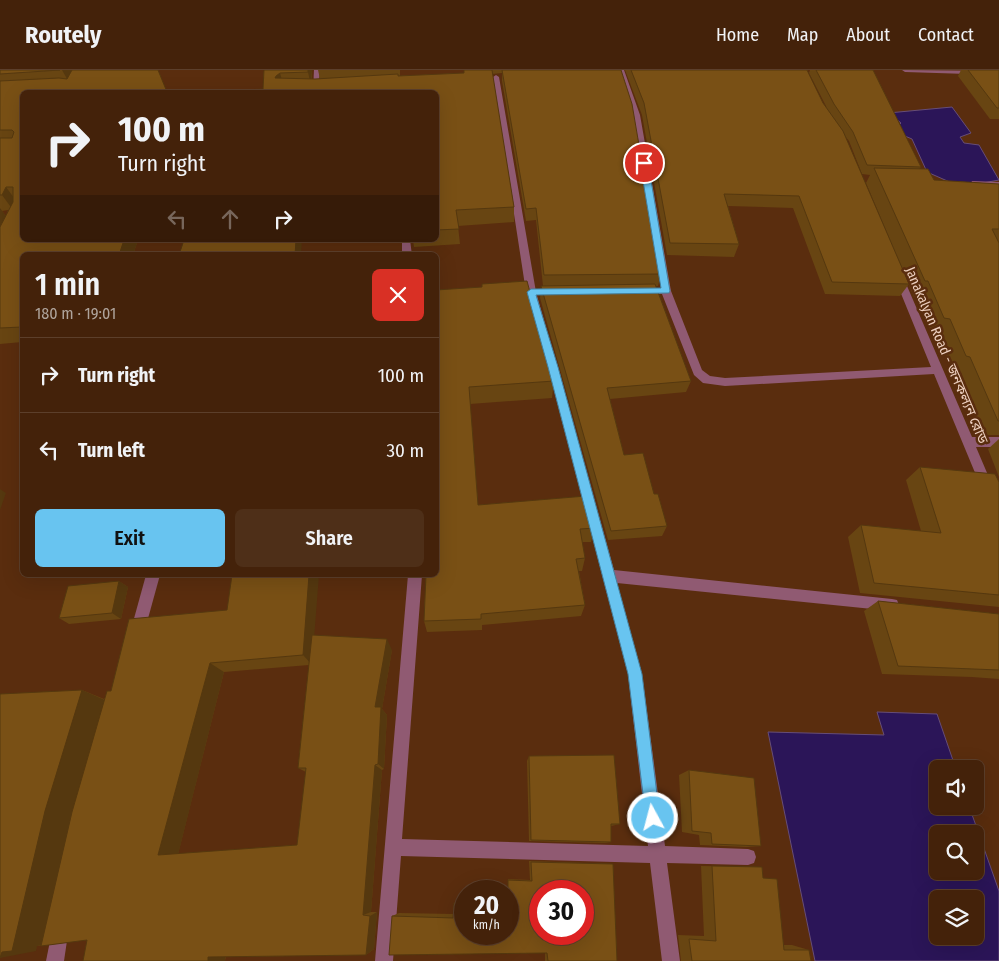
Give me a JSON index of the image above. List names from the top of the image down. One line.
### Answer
{"streets":{"street":["Janakalyan Road - জনকল্যন রোড"]},"page":{"header":"Routely","nav":["Home","Map","About","Contact"],"turn":["100 m","Turn right"],"heading":["1 min","180 m · 19:01"],"list":[{"name":"Turn right","value":"100 m"},{"name":"Turn left","value":"30 m"}],"buttons":["Exit","Share"],"speed":"20 km/h","limit":"30"}}
